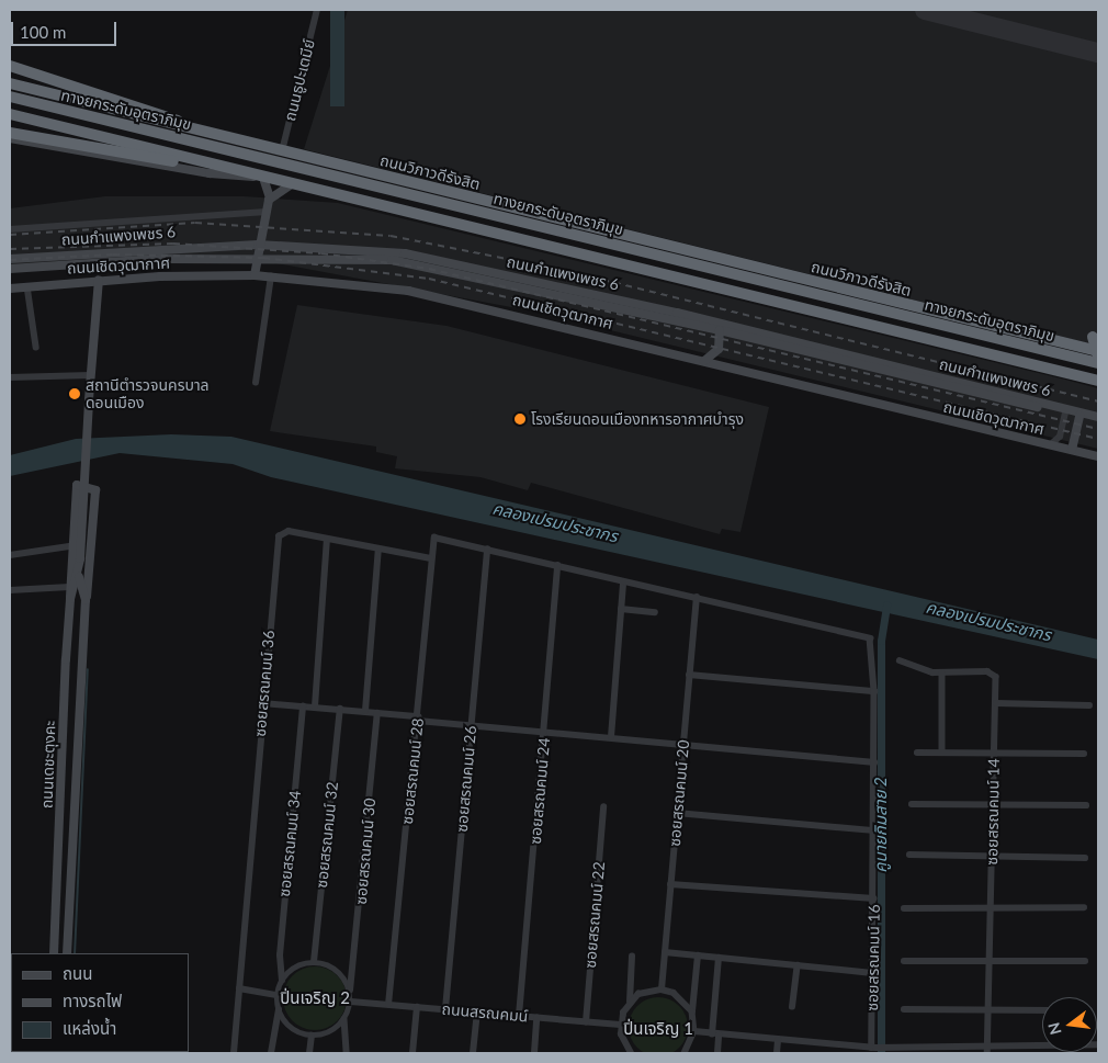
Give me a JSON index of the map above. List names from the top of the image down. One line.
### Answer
{"streets":{"highway":["ทางยกระดับอุตราภิมุข","ถนนวิภาวดีรังสิต"],"main road":["ถนนกำแพงเพชร 6","ถนนเชิดวุฒากาศ","ถนนเดชะตุงคะ"],"street":["ถนนธูปะเตมีย์","ซอยสรณคมน์ 36","ซอยสรณคมน์ 28","ซอยสรณคมน์ 26","ซอยสรณคมน์ 24","ซอยสรณคมน์ 20","ซอยสรณคมน์ 14","ซอยสรณคมน์ 32","ซอยสรณคมน์ 34","ซอยสรณคมน์ 30","ซอยสรณคมน์ 22","ซอยสรณคมน์ 16","ถนนสรณคมน์"]},"crossings":[["ถนนธูปะเตมีย์","ถนนวิภาวดีรังสิต"],["ถนนเชิดวุฒากาศ","ถนนเดชะตุงคะ"],["ซอยสรณคมน์ 36","ซอยสรณคมน์ 28"],["ซอยสรณคมน์ 28","ซอยสรณคมน์ 26"],["ซอยสรณคมน์ 28","ถนนสรณคมน์"],["ซอยสรณคมน์ 26","ถนนสรณคมน์"],["ซอยสรณคมน์ 24","ถนนสรณคมน์"],["ซอยสรณคมน์ 20","ซอยสรณคมน์ 16"],["ซอยสรณคมน์ 32","ซอยสรณคมน์ 34"],["ซอยสรณคมน์ 32","ซอยสรณคมน์ 30"],["ซอยสรณคมน์ 32","ถนนสรณคมน์"],["ซอยสรณคมน์ 34","ซอยสรณคมน์ 30"],["ซอยสรณคมน์ 34","ถนนสรณคมน์"],["ซอยสรณคมน์ 30","ถนนสรณคมน์"],["ซอยสรณคมน์ 22","ถนนสรณคมน์"]],"districts":["ปิ่นเจริญ 2","ปิ่นเจริญ 1"],"water":["คลองเปรมประชากร","คูนายกิมสาย 2"],"places":["สถานีตำรวจนครบาล ดอนเมือง","โรงเรียนดอนเมืองทหารอากาศบำรุง"],"legend":["ถนน","ทางรถไฟ","แหล่งน้ำ"],"scale_bar":"100 m","north":"left"}
